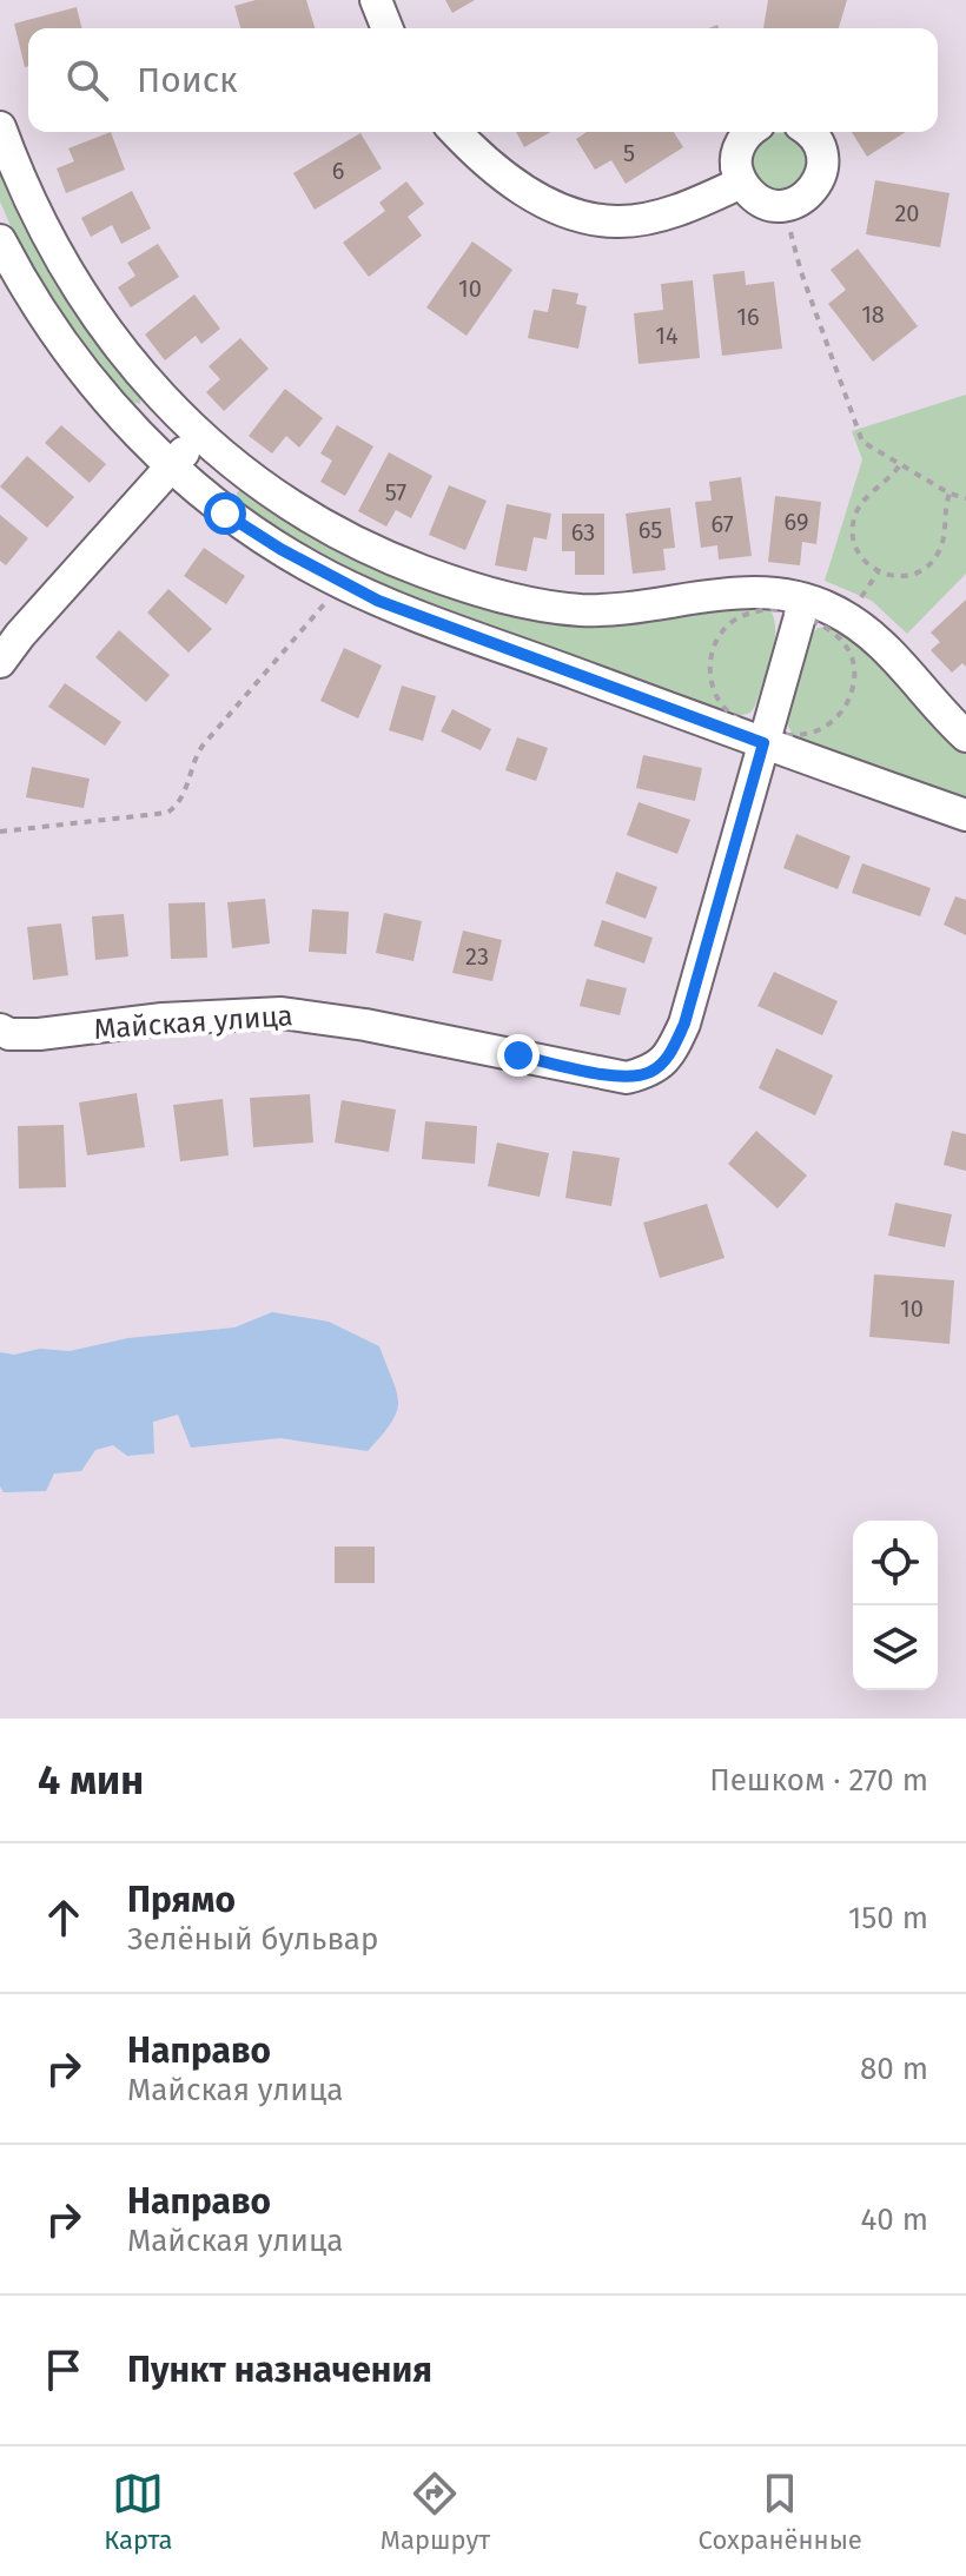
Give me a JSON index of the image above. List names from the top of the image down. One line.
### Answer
{"streets":{"street":["Майская улица"]},"house_numbers":["5","6","20","10","18","16","14","57","69","67","65","63","23","10"],"page":{"search":"Поиск","heading":["4 мин","Пешком · 270 m"],"list":[["Прямо","Зелёный бульвар","150 m"],["Направо","Майская улица","80 m"],["Направо","Майская улица","40 m"],"Пункт назначения"],"nav":["Карта","Маршрут","Сохранённые"]}}
